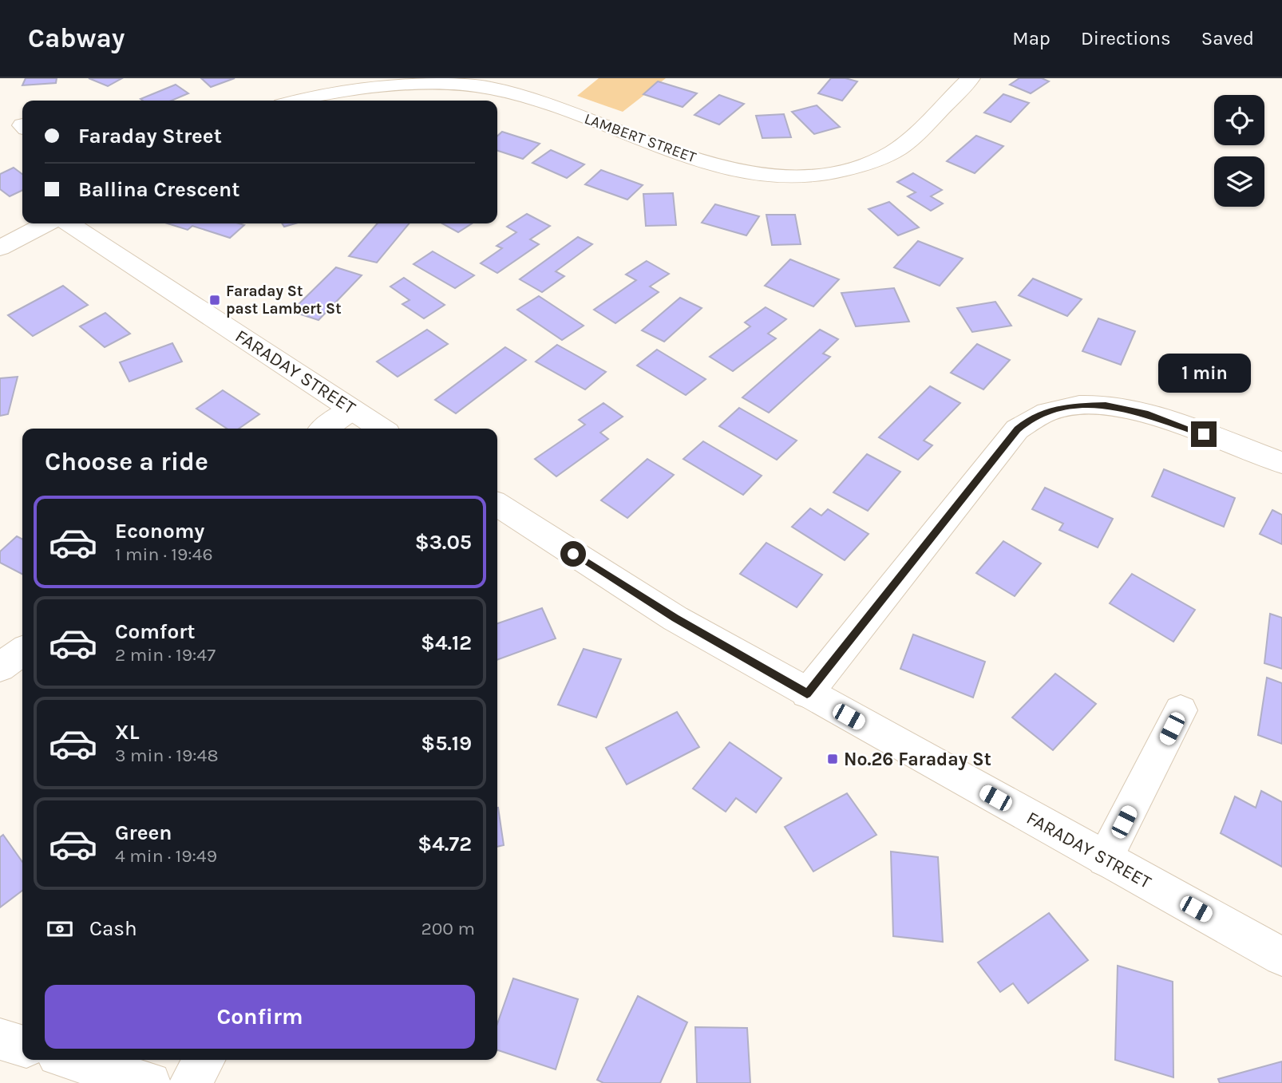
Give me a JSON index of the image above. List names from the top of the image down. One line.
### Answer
{"streets":{"street":["LAMBERT STREET","FARADAY STREET"]},"places":{"transit":["Faraday St past Lambert St","No.26 Faraday St"]},"page":{"header":"Cabway","nav":["Map","Directions","Saved"],"banner":["Faraday Street","Ballina Crescent"],"bubble":"1 min","heading":"Choose a ride","list":[{"name":"Economy","note":"1 min · 19:46","value":"$3.05"},{"name":"Comfort","note":"2 min · 19:47","value":"$4.12"},{"name":"XL","note":"3 min · 19:48","value":"$5.19"},{"name":"Green","note":"4 min · 19:49","value":"$4.72"}],"pay":["Cash","200 m"],"buttons":"Confirm"}}
